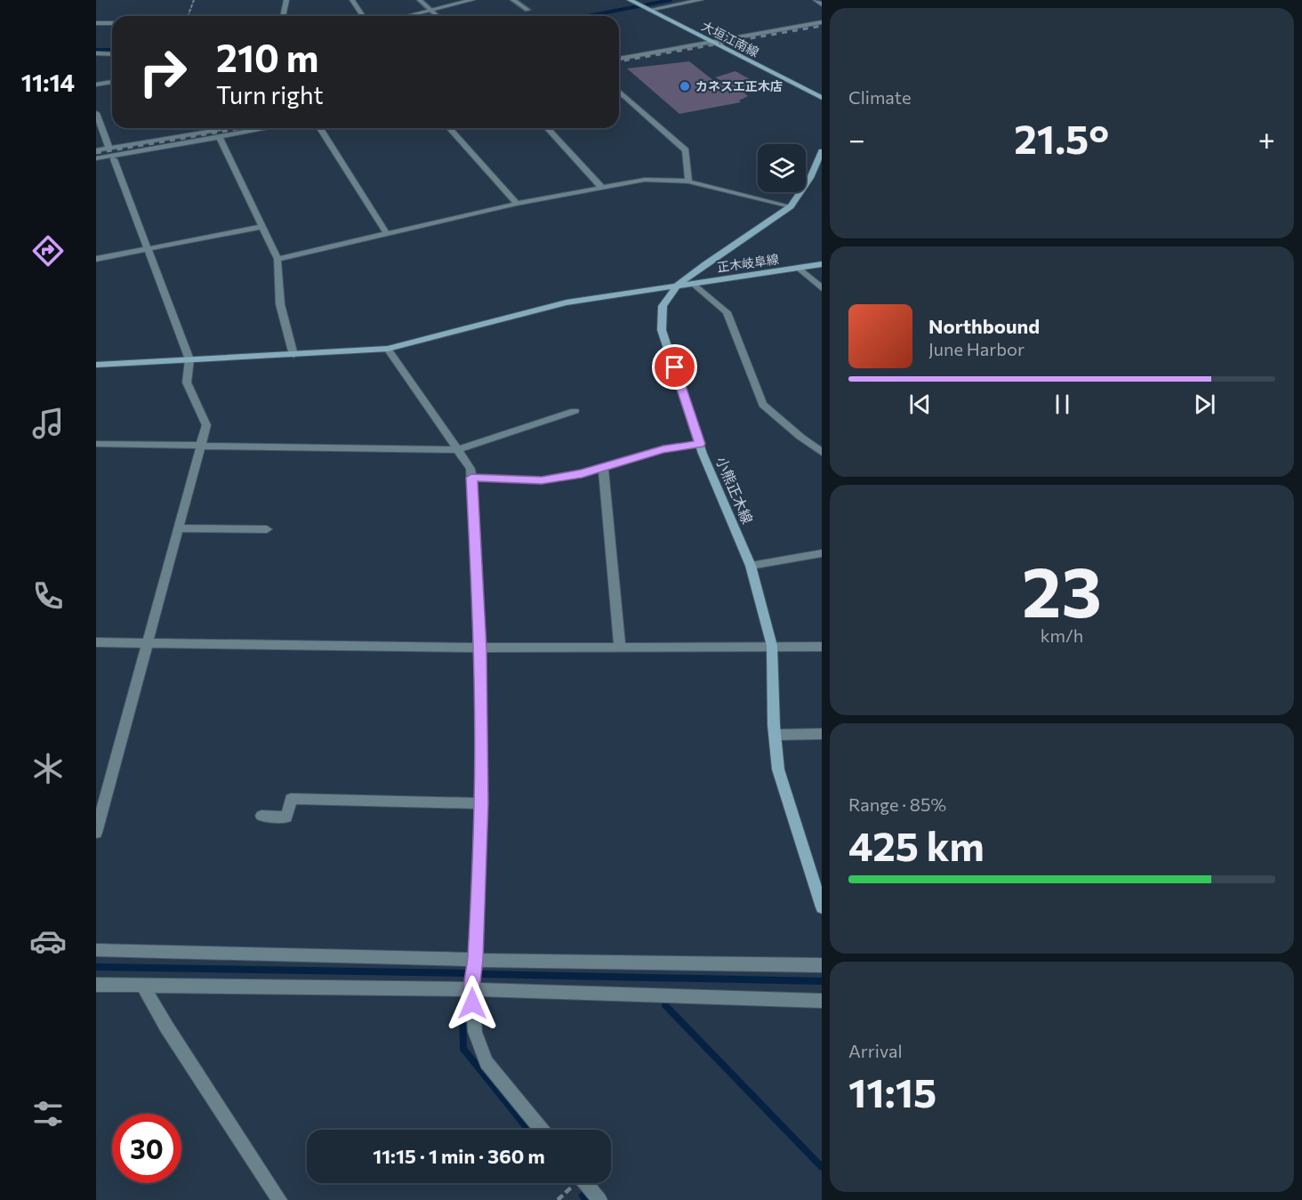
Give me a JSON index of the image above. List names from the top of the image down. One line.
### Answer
{"streets":{"main road":["大垣江南線","正木岐阜線","小熊正木線"]},"crossings":[["正木岐阜線","小熊正木線"]],"places":["カネスエ正木店"],"page":{"tabs":"11:14","tile":["Climate",["23","km/h"],["Range · 85%","425 km"],["Arrival","11:15"]],"turn":["210 m","Turn right"],"heat":["−","21.5°","+"],"song":["Northbound","June Harbor"],"limit":"30","trip":"11:15 · 1 min · 360 m"}}
